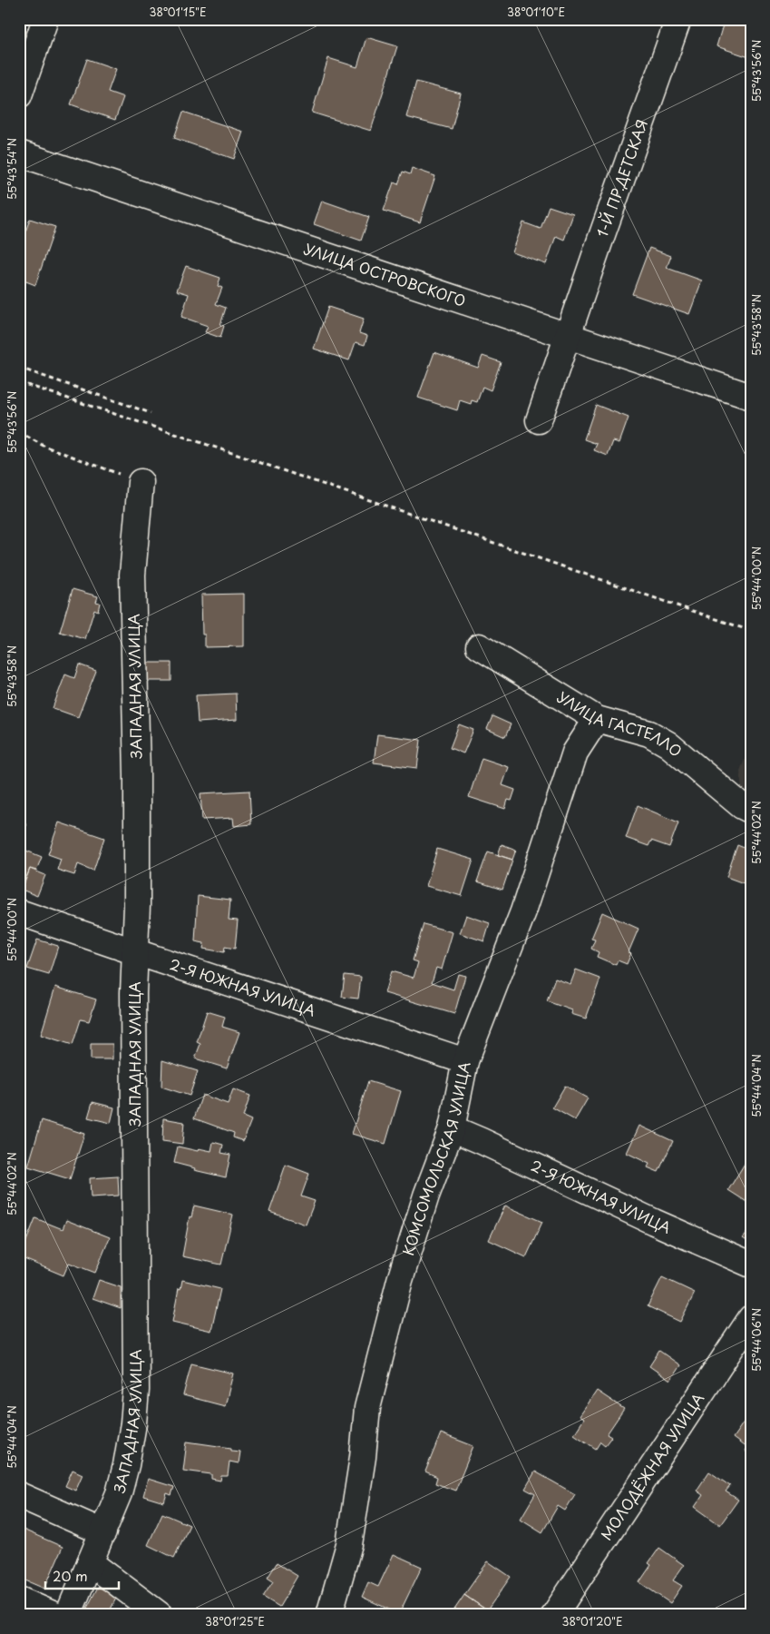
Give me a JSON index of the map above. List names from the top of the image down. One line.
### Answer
{"streets":{"street":["1-Й ПР.ДЕТСКАЯ","УЛИЦА ОСТРОВСКОГО","ЗАПАДНАЯ УЛИЦА","УЛИЦА ГАСТЕЛЛО","2-Я ЮЖНАЯ УЛИЦА","КОМСОМОЛЬСКАЯ УЛИЦА","МОЛОДЁЖНАЯ УЛИЦА"]},"crossings":[["1-Й ПР.ДЕТСКАЯ","УЛИЦА ОСТРОВСКОГО"],["ЗАПАДНАЯ УЛИЦА","2-Я ЮЖНАЯ УЛИЦА"],["УЛИЦА ГАСТЕЛЛО","КОМСОМОЛЬСКАЯ УЛИЦА"],["2-Я ЮЖНАЯ УЛИЦА","КОМСОМОЛЬСКАЯ УЛИЦА"]],"scale_bar":"20 m","coordinates":["38°01'15\"E","38°01'10\"E","55°43'56\"N","55°43'54\"N","55°43'58\"N","55°44'00\"N","55°44'02\"N","55°44'04\"N","55°44'06\"N","38°01'25\"E","38°01'20\"E"]}
